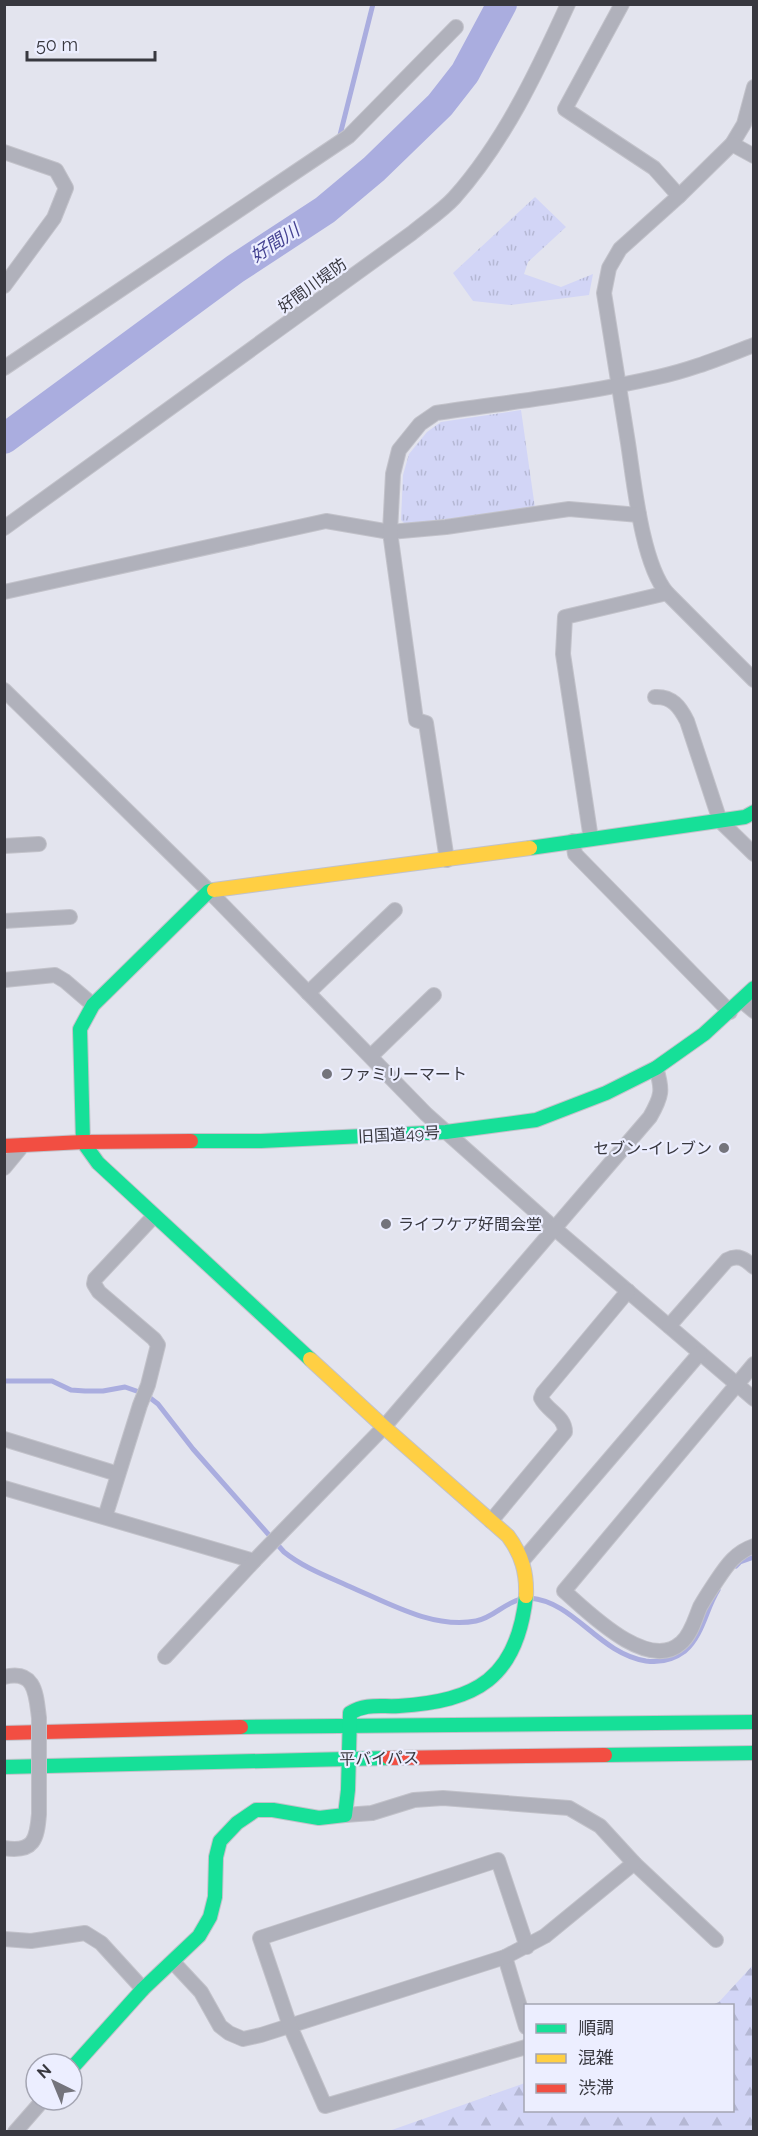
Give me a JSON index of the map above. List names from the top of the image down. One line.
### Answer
{"streets":{"main road":["旧国道49号","平バイパス"],"street":["好間川堤防"]},"water":["好間川"],"places":["ファミリーマート","セブン-イレブン","ライフケア好間会堂"],"legend":["順調","混雑","渋滞"],"scale_bar":"50 m","north":"top left"}
